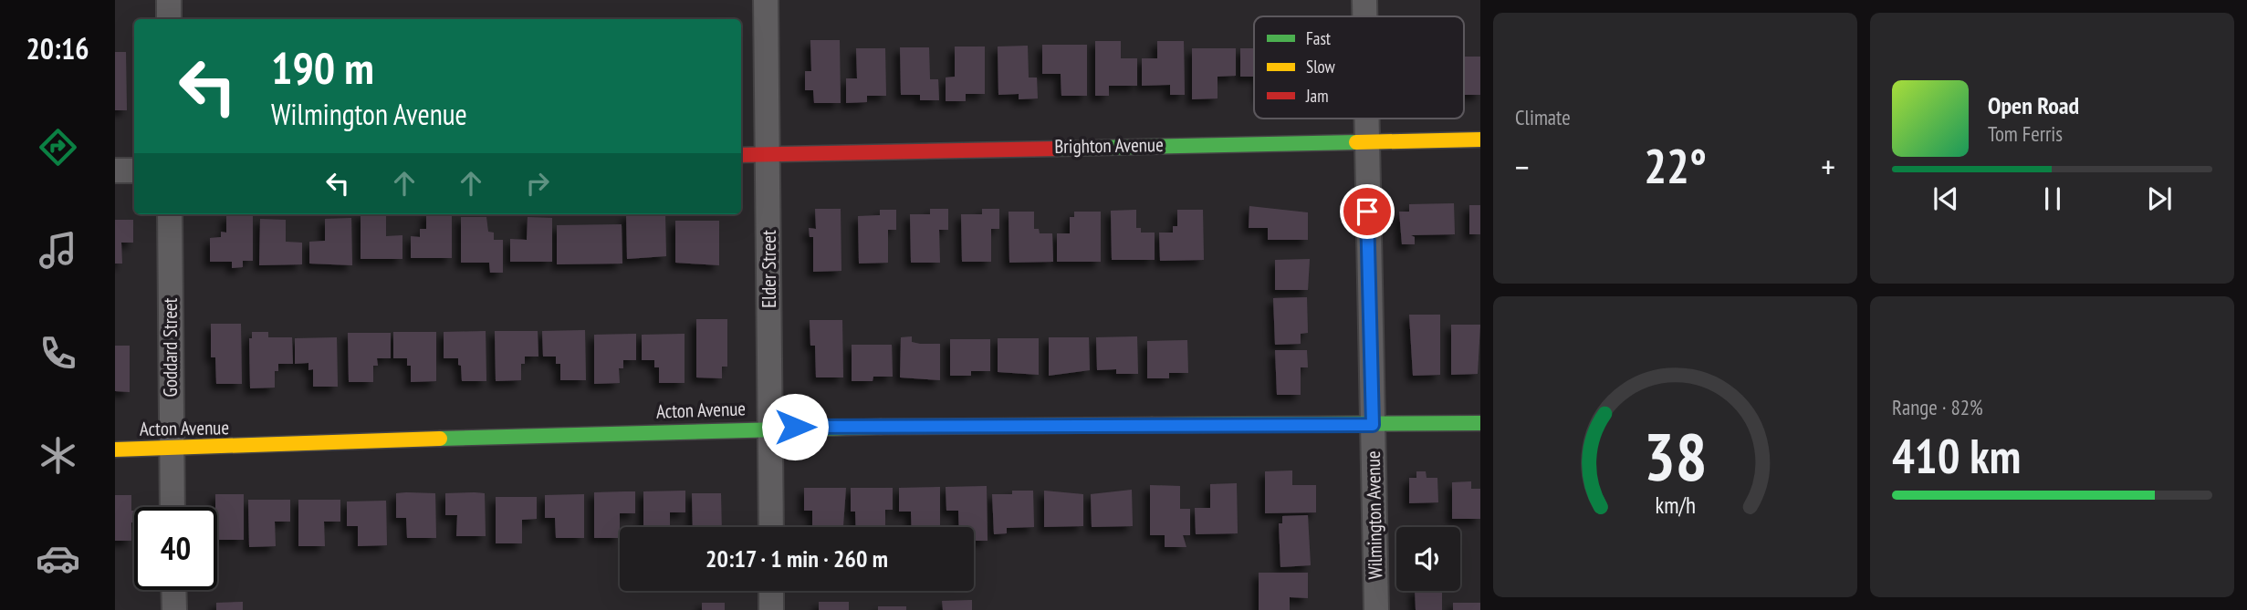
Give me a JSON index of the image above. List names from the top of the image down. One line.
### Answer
{"streets":{"street":["Brighton Avenue","Elder Street","Goddard Street","Acton Avenue","Wilmington Avenue"]},"crossings":[["Brighton Avenue","Elder Street"],["Brighton Avenue","Wilmington Avenue"],["Elder Street","Acton Avenue"],["Goddard Street","Acton Avenue"],["Acton Avenue","Wilmington Avenue"]],"legend":["Fast","Slow","Jam"],"page":{"tabs":"20:16","tile":["Climate",["Range · 82%","410 km"]],"turn":["190 m","Wilmington Avenue"],"song":["Open Road","Tom Ferris"],"heat":["−","22°","+"],"limit":"40","trip":"20:17 · 1 min · 260 m","gauge":["38","km/h"]}}
